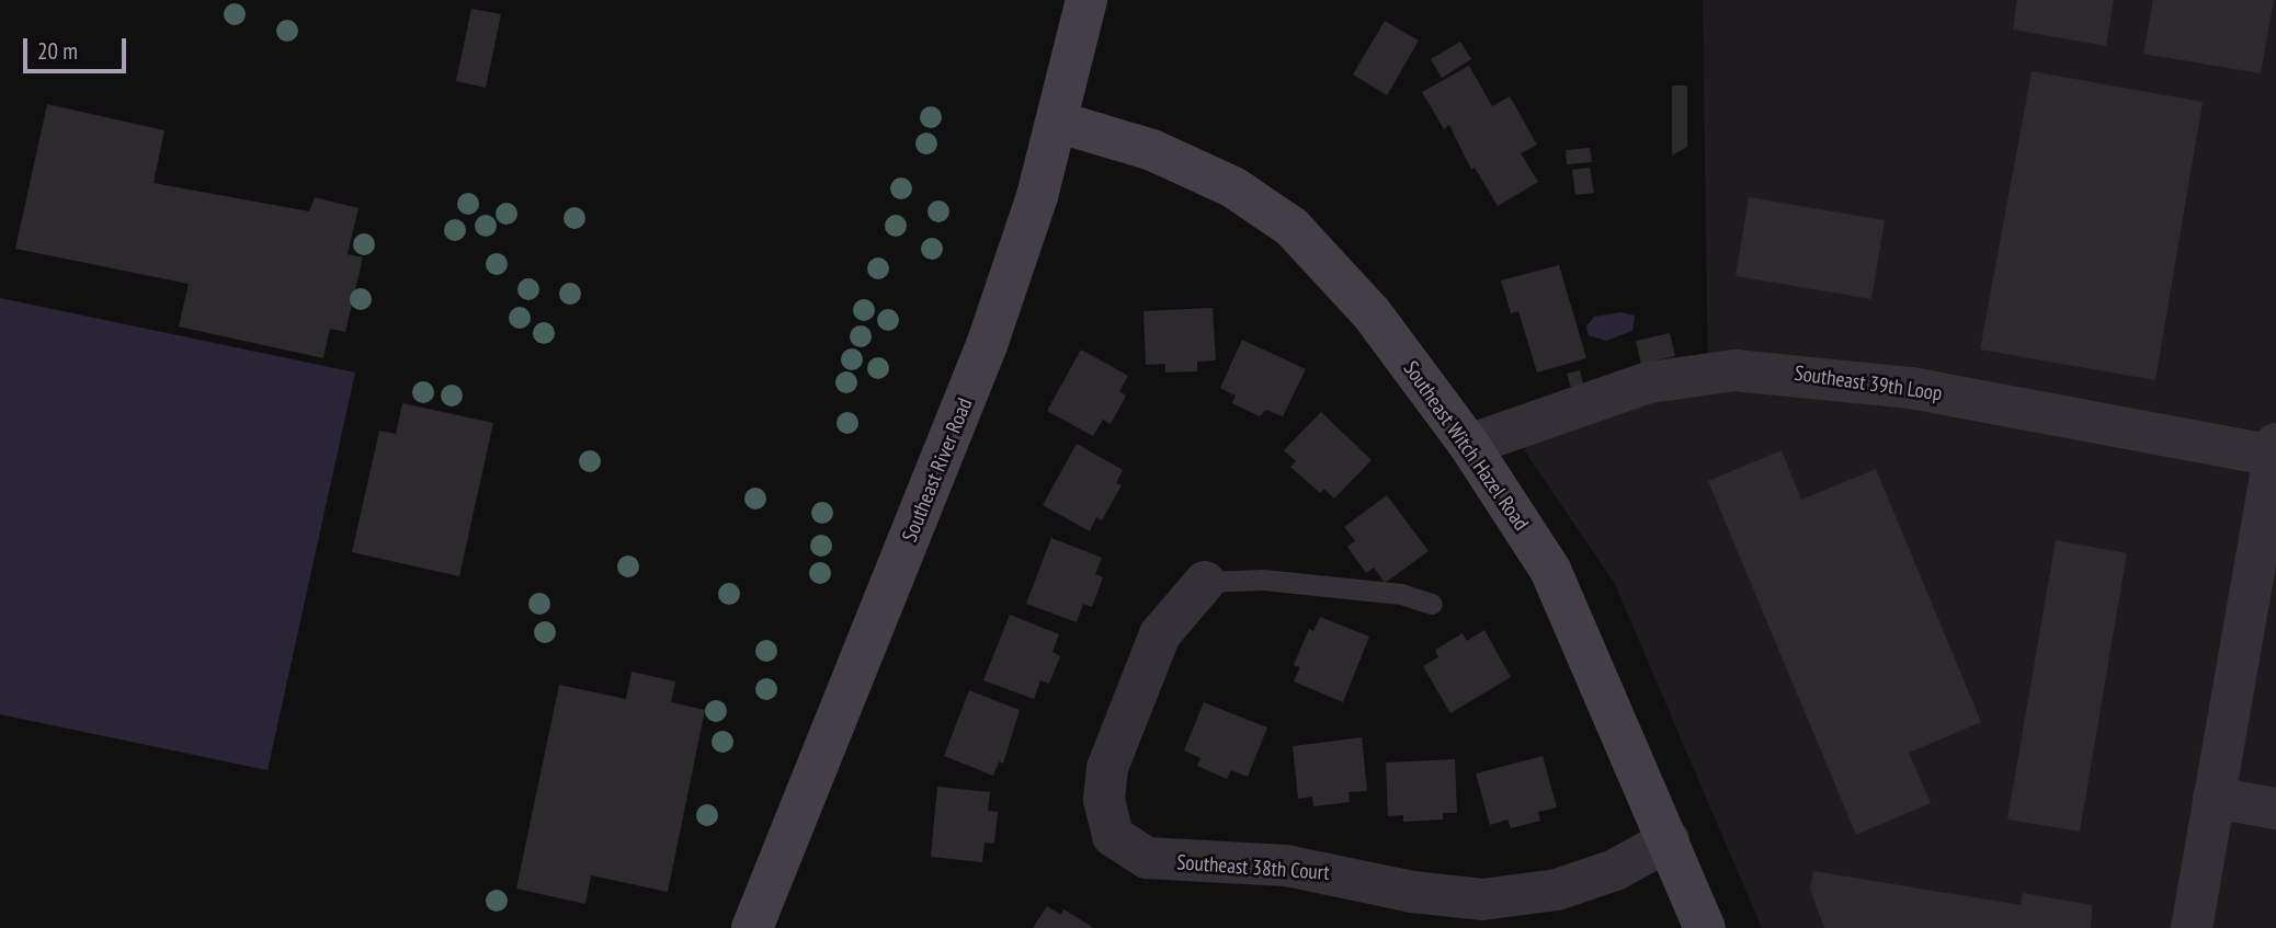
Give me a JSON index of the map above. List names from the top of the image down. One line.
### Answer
{"streets":{"main road":["Southeast Witch Hazel Road","Southeast River Road"],"street":["Southeast 39th Loop","Southeast 38th Court"]},"crossings":[["Southeast 39th Loop","Southeast Witch Hazel Road"],["Southeast Witch Hazel Road","Southeast River Road"],["Southeast Witch Hazel Road","Southeast 38th Court"]],"scale_bar":"20 m"}
